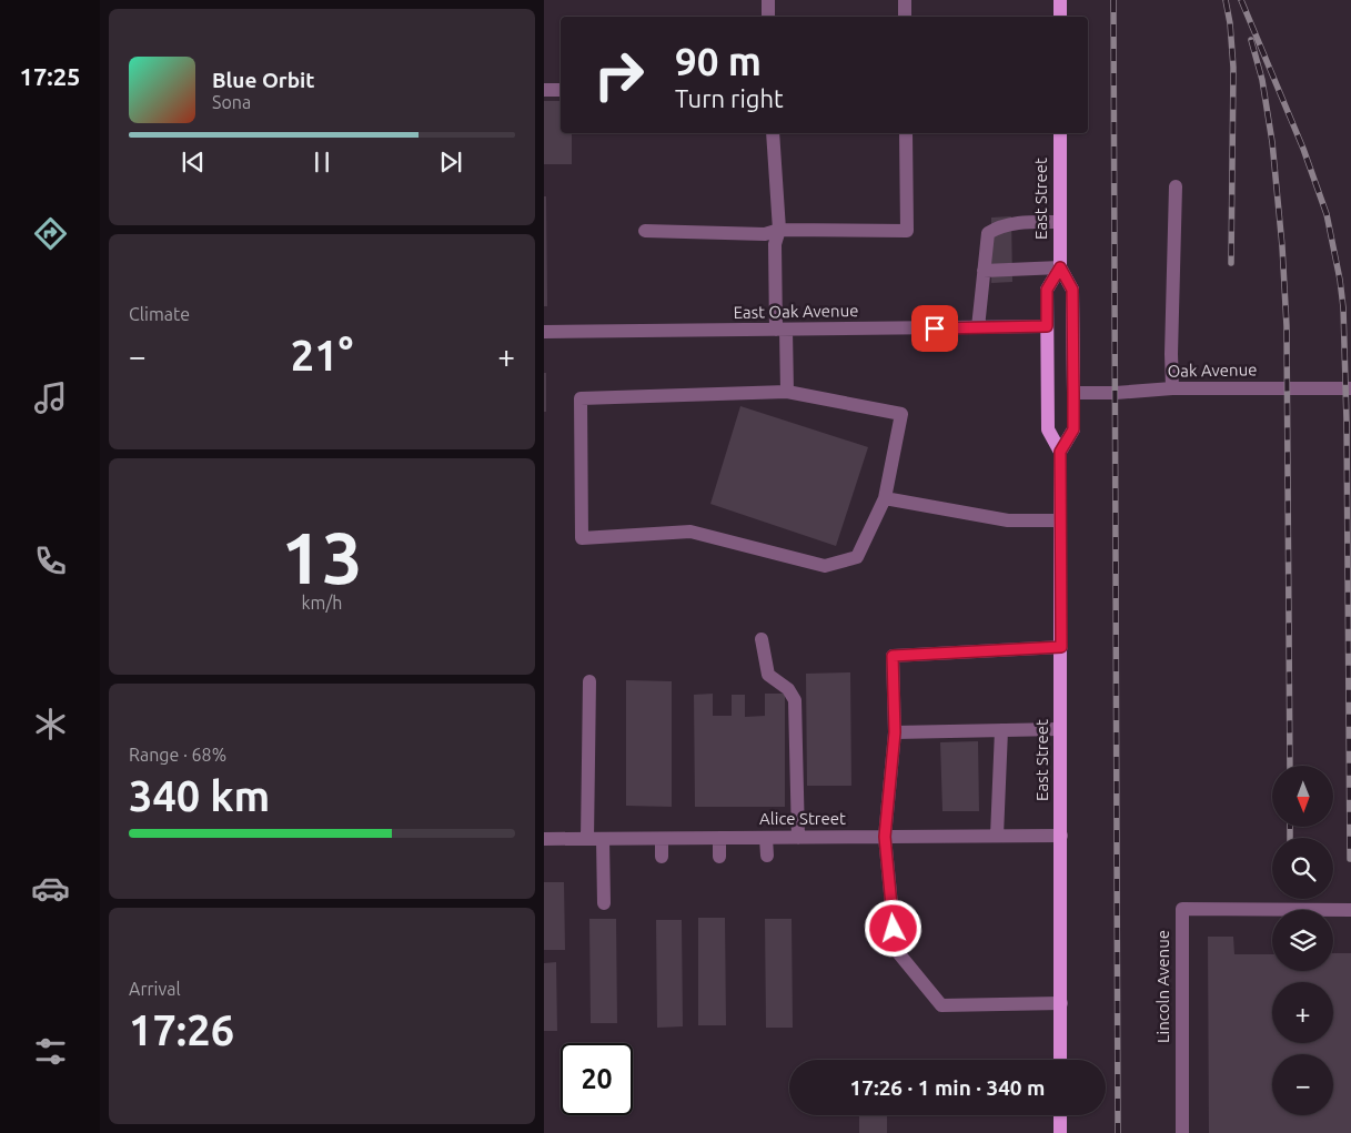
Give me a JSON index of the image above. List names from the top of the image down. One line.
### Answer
{"streets":{"main road":["East Street"],"street":["East Oak Avenue","Oak Avenue","Alice Street","Lincoln Avenue"]},"crossings":[["East Street","East Oak Avenue"],["East Street","Oak Avenue"],["East Street","Alice Street"]],"north":"bottom","page":{"tabs":"17:25","turn":["90 m","Turn right"],"song":["Blue Orbit","Sona"],"tile":["Climate",["13","km/h"],["Range · 68%","340 km"],["Arrival","17:26"]],"heat":["−","21°","+"],"map_buttons":["+","−"],"limit":"20","trip":"17:26 · 1 min · 340 m"}}
